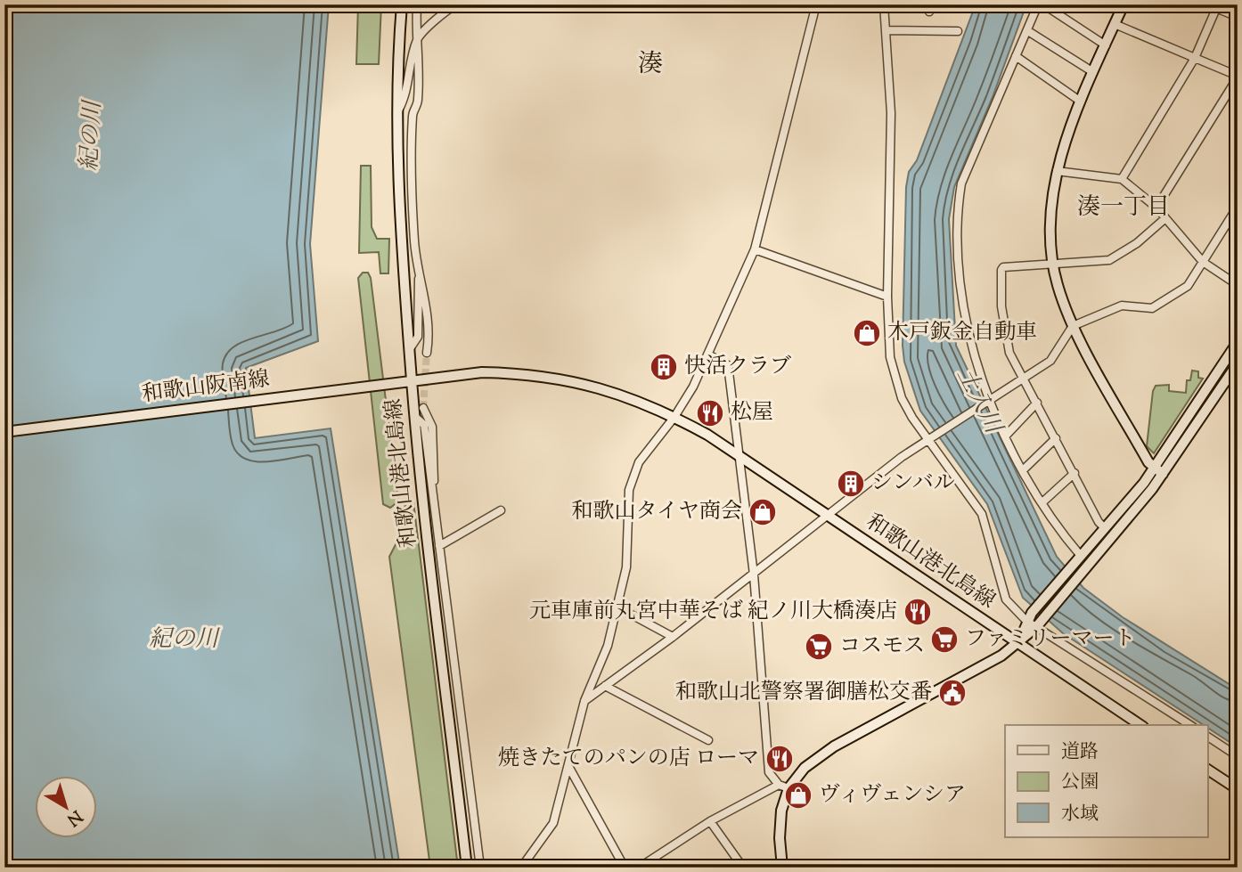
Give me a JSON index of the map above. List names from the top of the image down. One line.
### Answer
{"streets":{"main road":["和歌山阪南線","和歌山港北島線"]},"crossings":[["和歌山阪南線","和歌山港北島線"]],"districts":["湊","湊一丁目"],"water":["紀の川","土入川"],"places":{"shop":["木戸鈑金自動車","和歌山タイヤ商会","ヴィヴェンシア"],"building":["快活クラブ","シンバル"],"restaurant":["松屋","元車庫前丸宮中華そば 紀ノ川大橋湊店","焼きたてのパンの店 ローマ"],"supermarket":["ファミリーマート","コスモス"],"public building":["和歌山北警察署御膳松交番"]},"legend":["道路","公園","水域"],"north":"bottom right"}
